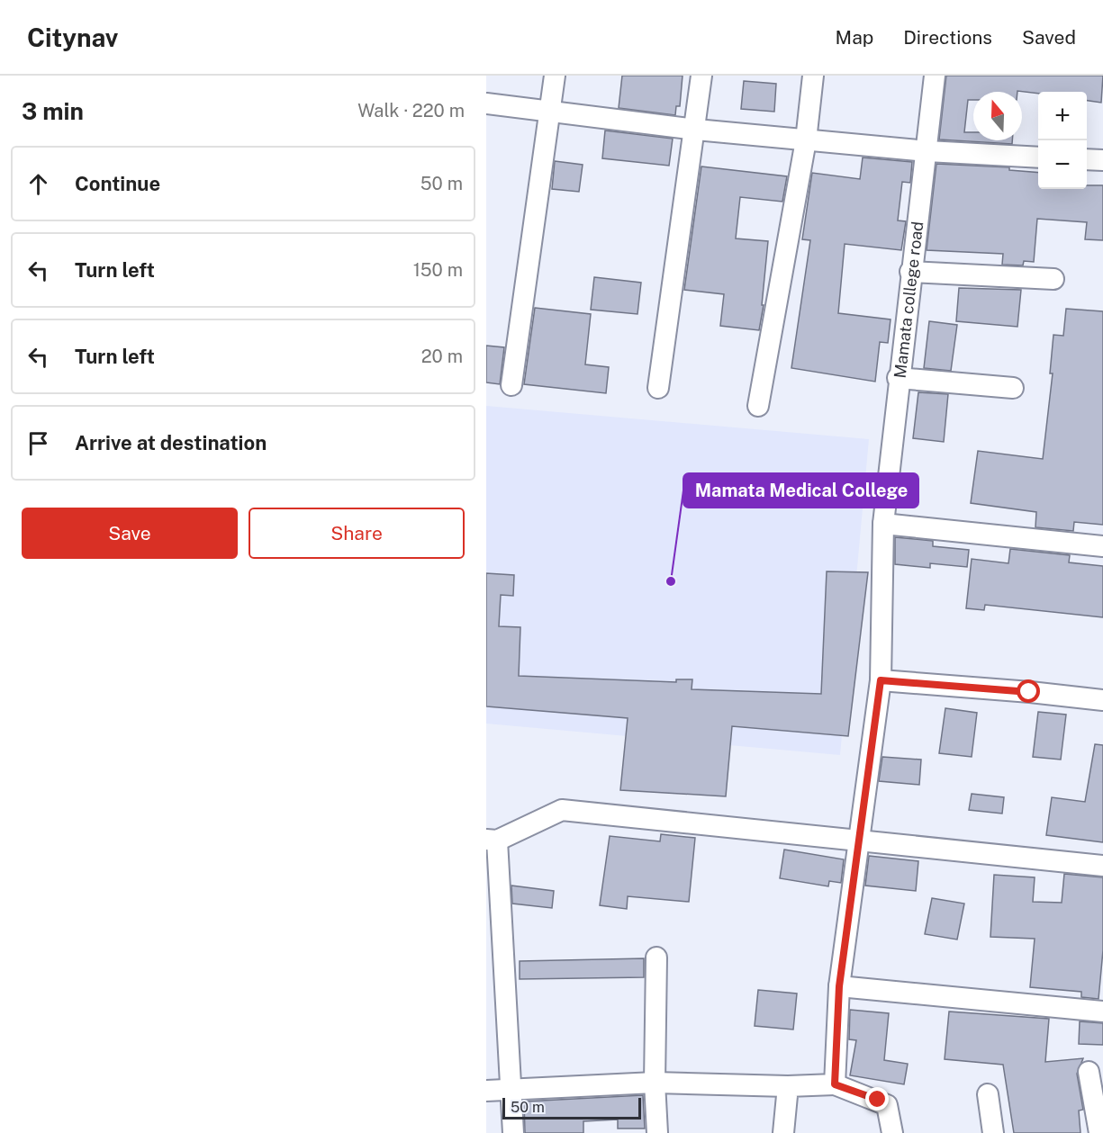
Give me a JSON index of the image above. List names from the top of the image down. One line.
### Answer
{"streets":{"street":["Mamata college road"]},"places":["Mamata Medical College"],"scale_bar":"50 m","north":"top","page":{"header":"Citynav","nav":["Map","Directions","Saved"],"heading":["3 min","Walk · 220 m"],"map_buttons":["+","−"],"list":[["Continue","50 m"],["Turn left","150 m"],["Turn left","20 m"],"Arrive at destination"],"buttons":["Save","Share"],"scale":"50 m"}}
